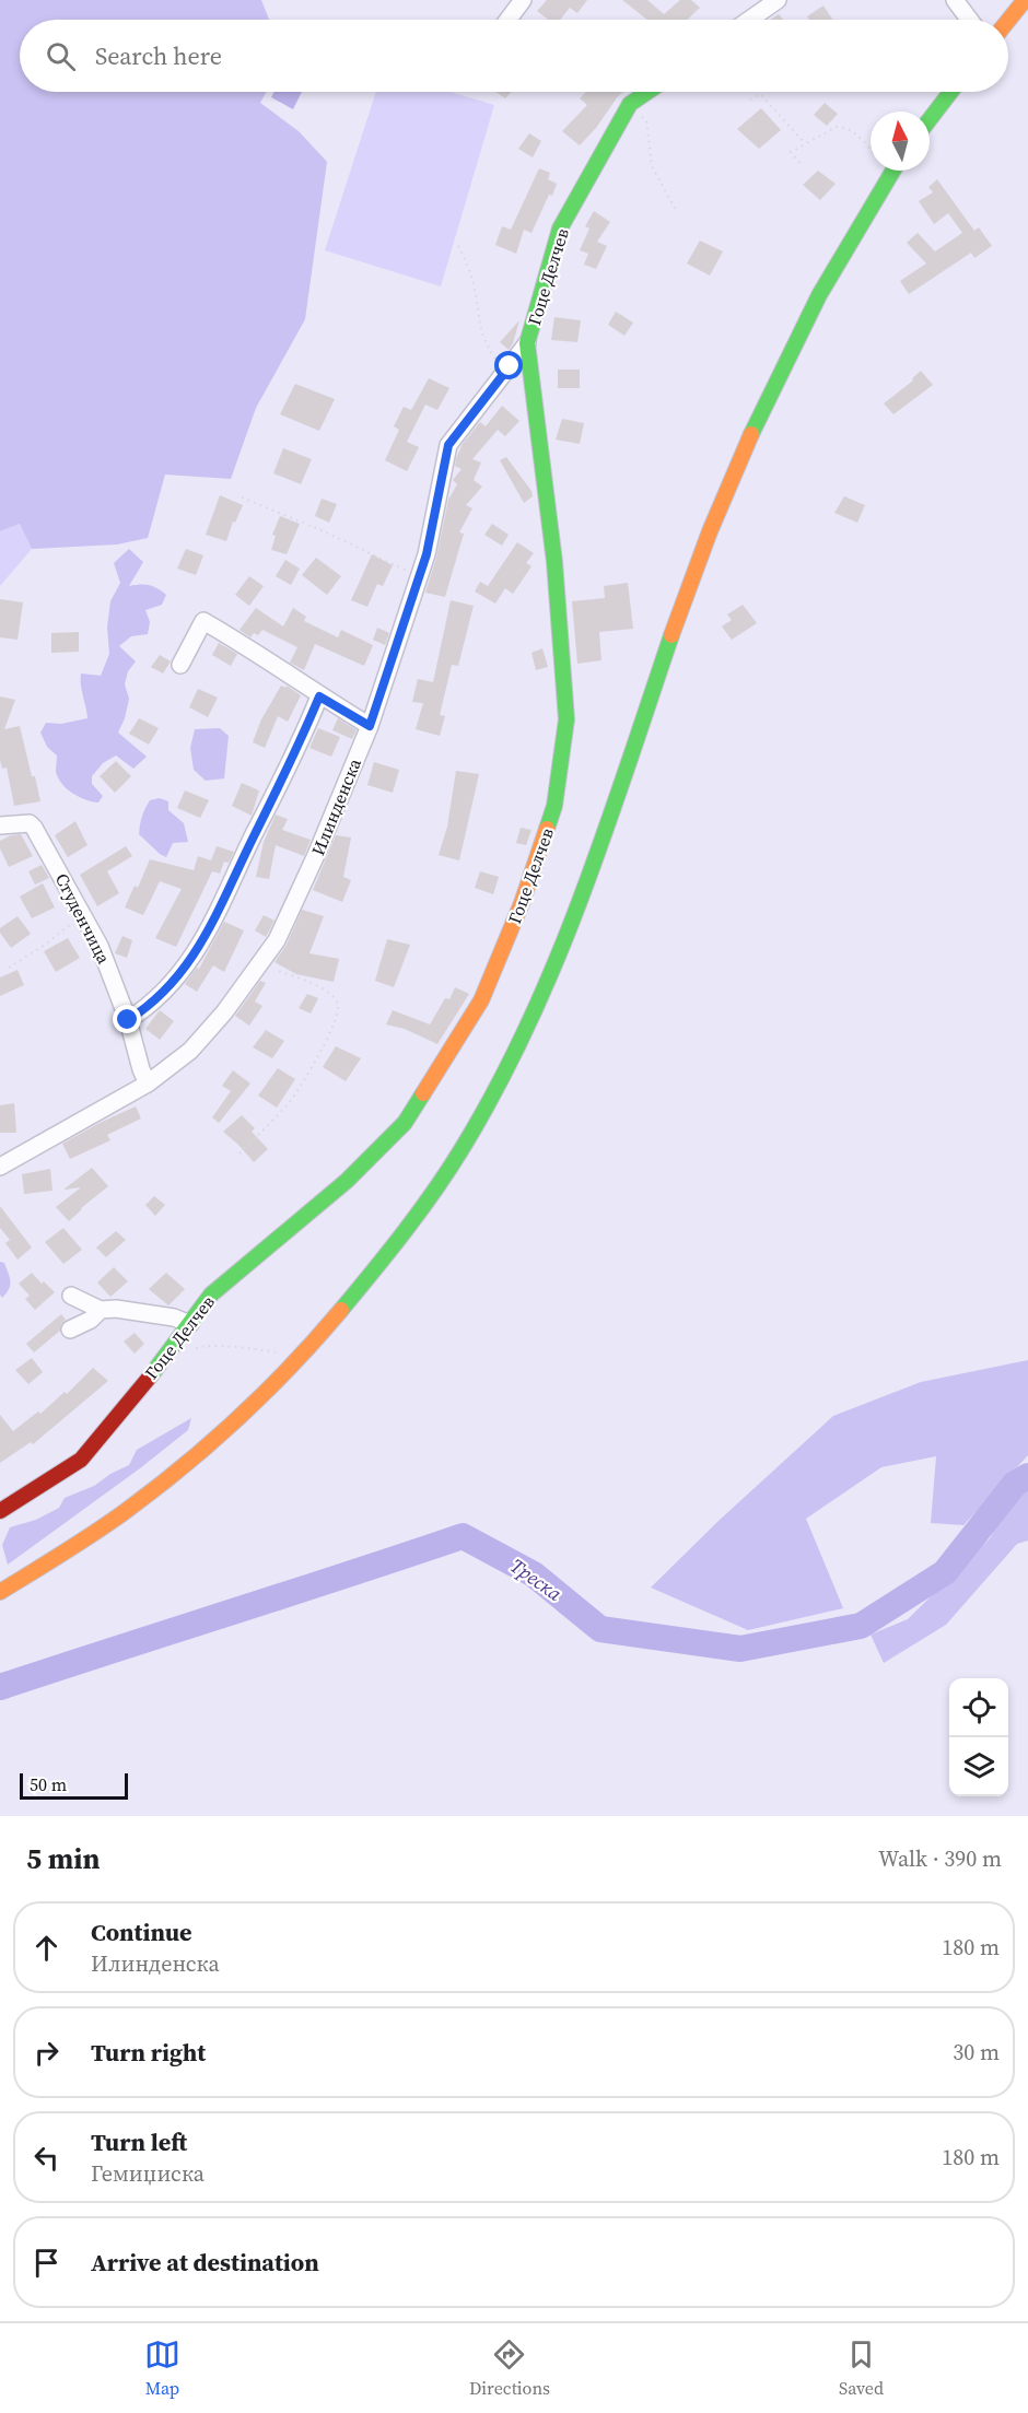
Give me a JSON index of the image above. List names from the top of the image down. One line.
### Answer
{"streets":{"main road":["Гоце Делчев"],"street":["Илинденска","Студенчица"]},"crossings":[["Гоце Делчев","Илинденска"],["Илинденска","Студенчица"]],"water":["Треска"],"scale_bar":"50 m","north":"top","page":{"search":"Search here","scale":"50 m","heading":["5 min","Walk · 390 m"],"list":[["Continue","Илинденска","180 m"],["Turn right","30 m"],["Turn left","Гемиџиска","180 m"],"Arrive at destination"],"nav":["Map","Directions","Saved"]}}
